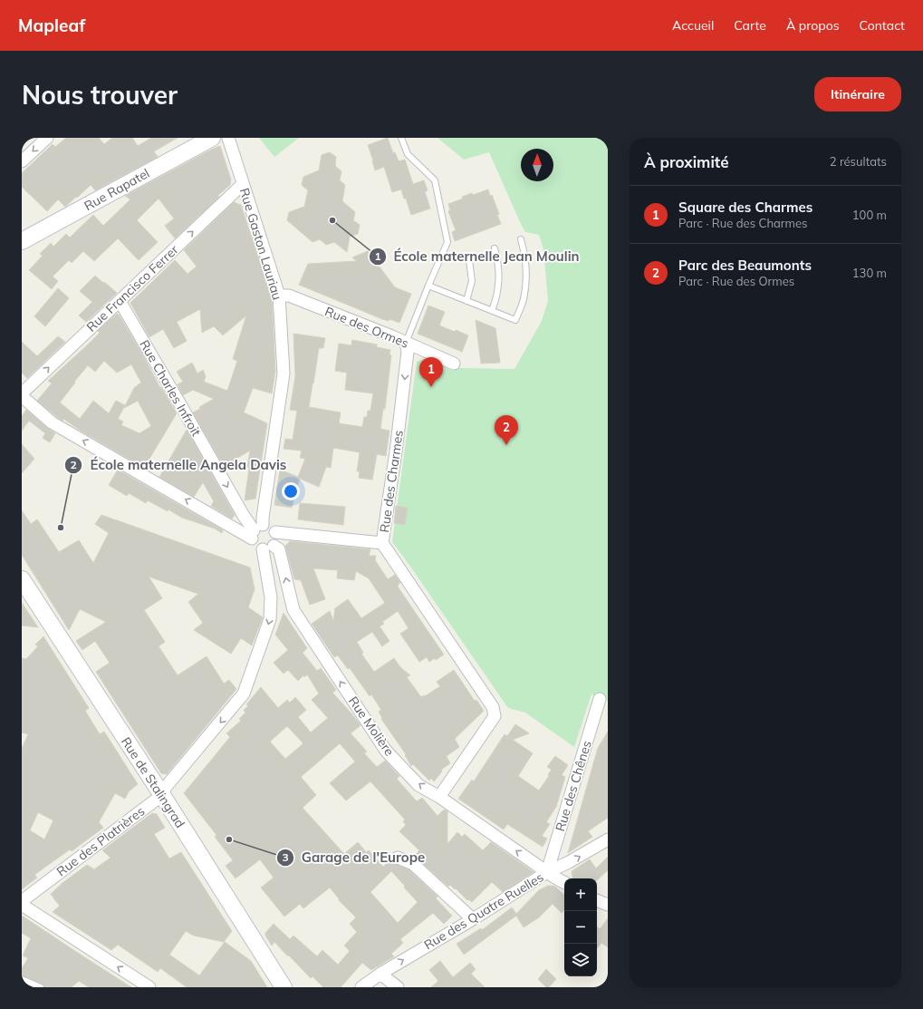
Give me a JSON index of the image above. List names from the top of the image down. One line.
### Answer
{"streets":{"main road":["Rue Rapatel","Rue de Stalingrad"],"street":["Rue Gaston Lauriau","Rue Francisco Ferrer","Rue des Ormes","Rue Charles Infroit","Rue des Charmes","Rue Molière","Rue des Chênes","Rue des Platrières","Rue des Quatre Ruelles"]},"crossings":[["Rue Gaston Lauriau","Rue Francisco Ferrer"],["Rue Gaston Lauriau","Rue des Ormes"],["Rue Gaston Lauriau","Rue Charles Infroit"],["Rue Gaston Lauriau","Rue Molière"],["Rue Gaston Lauriau","Rue des Platrières"],["Rue Francisco Ferrer","Rue Charles Infroit"],["Rue des Ormes","Rue des Charmes"],["Rue Charles Infroit","Rue Molière"],["Rue Charles Infroit","Rue des Platrières"],["Rue des Charmes","Rue Molière"],["Rue Molière","Rue des Chênes"],["Rue Molière","Rue des Platrières"],["Rue Molière","Rue des Quatre Ruelles"],["Rue de Stalingrad","Rue des Platrières"],["Rue des Chênes","Rue des Quatre Ruelles"]],"one_way":["Rue Francisco Ferrer","Rue Charles Infroit","Rue Molière","Rue des Platrières","Rue des Quatre Ruelles"],"places":["École maternelle Jean Moulin","École maternelle Angela Davis","Garage de l'Europe"],"north":"top","page":{"header":"Mapleaf","nav":["Accueil","Carte","À propos","Contact"],"buttons":"Itinéraire","title":"Nous trouver","heading":["À proximité","2 résultats"],"list":[{"mark":"1","name":"Square des Charmes","note":"Parc · Rue des Charmes","value":"100 m"},{"mark":"2","name":"Parc des Beaumonts","note":"Parc · Rue des Ormes","value":"130 m"}],"pins":["1","2"],"map_buttons":["+","−"]}}
